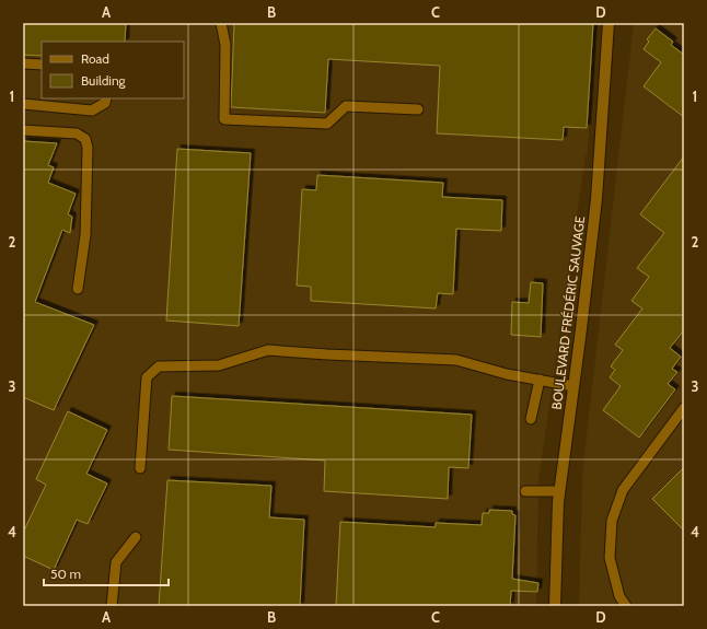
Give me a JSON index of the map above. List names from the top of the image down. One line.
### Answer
{"streets":{"street":["BOULEVARD FRÉDÉRIC SAUVAGE"]},"legend":["Road","Building"],"scale_bar":"50 m","grid":{"columns":["A","B","C","D"],"rows":["1","2","3","4"]}}
